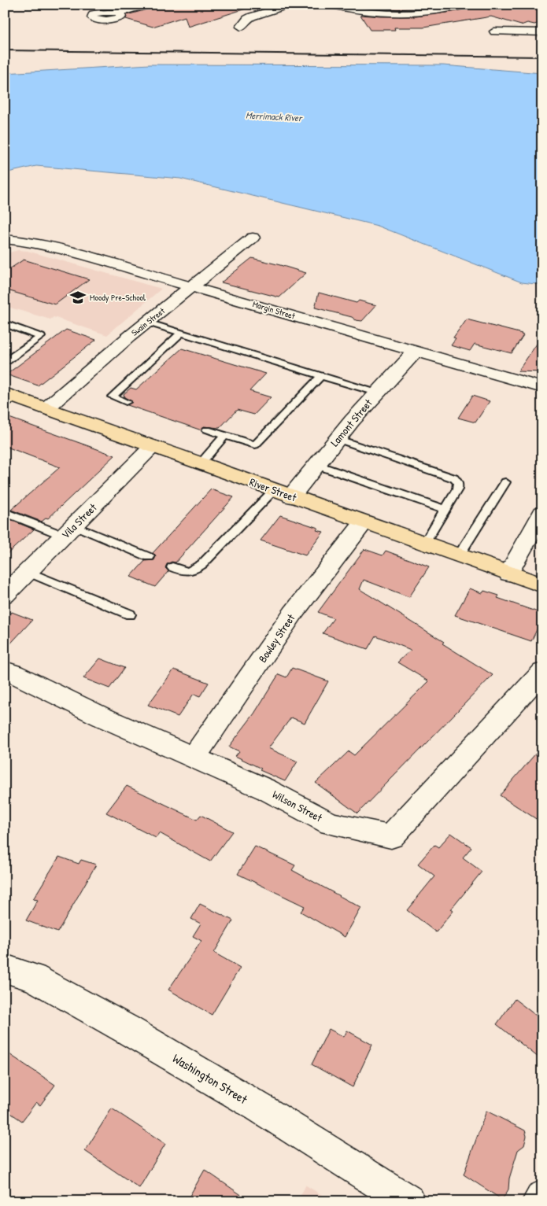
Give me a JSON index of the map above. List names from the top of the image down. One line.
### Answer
{"streets":{"main road":["River Street"],"street":["Margin Street","Swain Street","Lamont Street","Vila Street","Bowley Street","Wilson Street","Washington Street"]},"crossings":[["Margin Street","Swain Street"],["Margin Street","Lamont Street"],["Swain Street","River Street"],["Lamont Street","River Street"],["River Street","Vila Street"],["River Street","Bowley Street"],["Bowley Street","Wilson Street"]],"water":["Merrimack River"],"places":{"school or university":["Moody Pre-School"]}}
